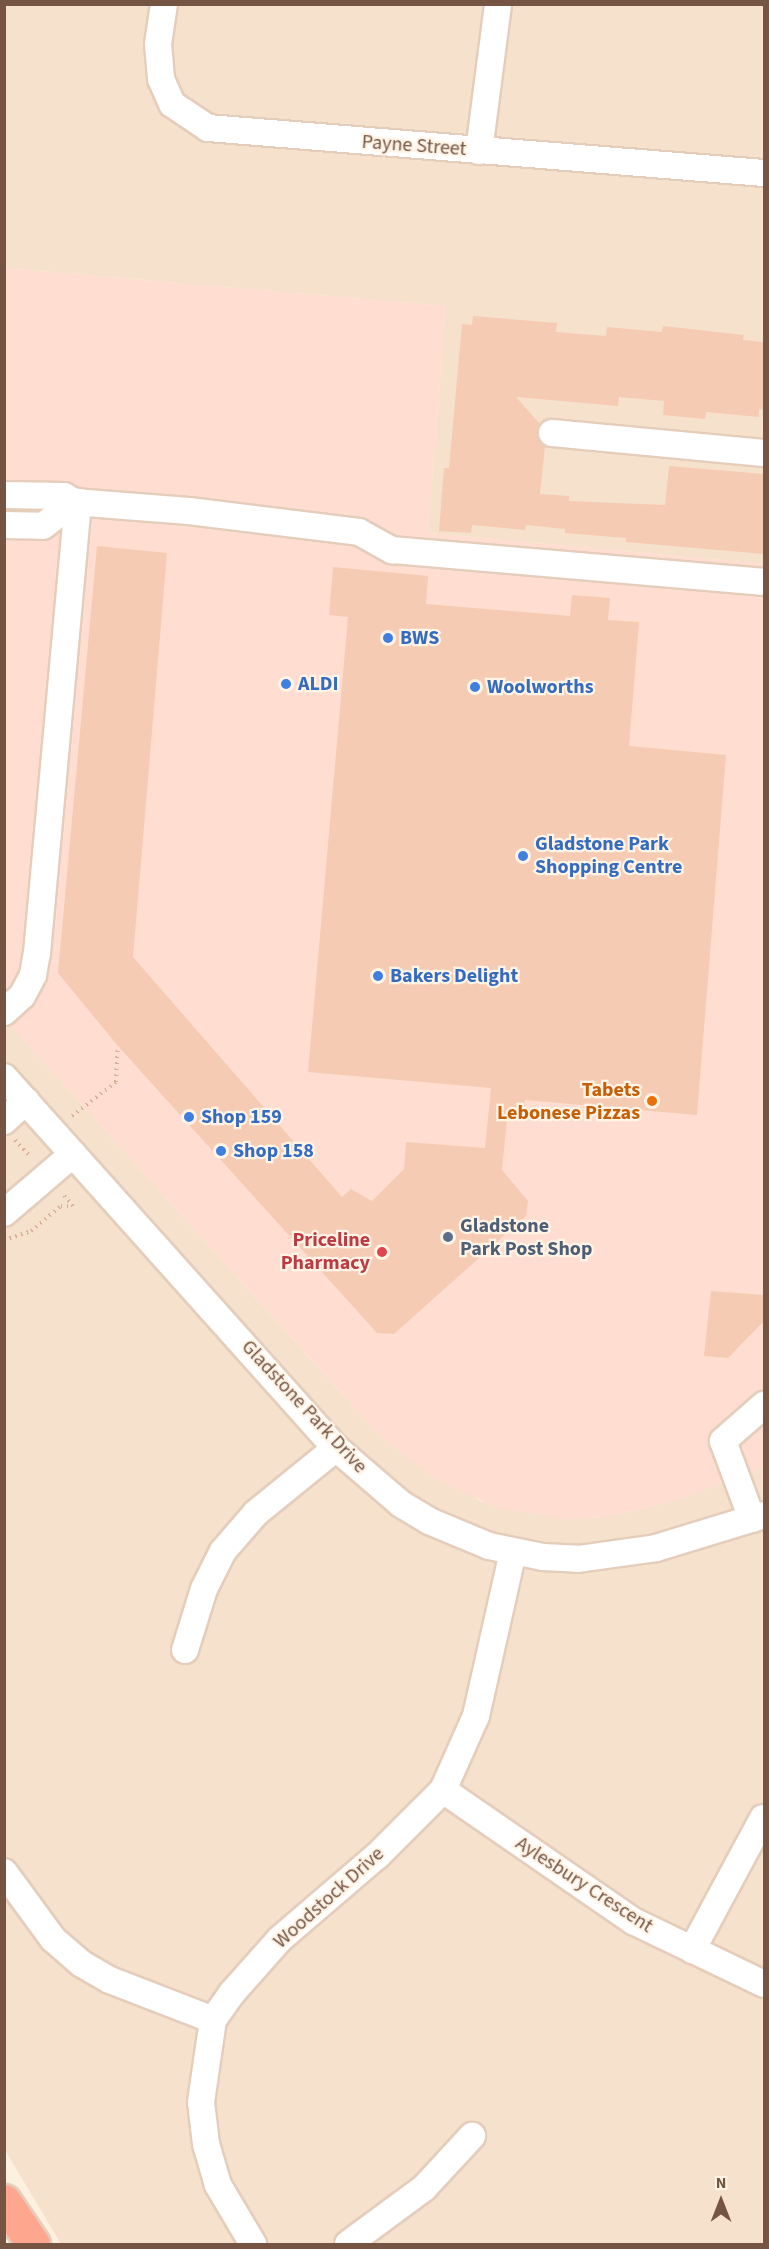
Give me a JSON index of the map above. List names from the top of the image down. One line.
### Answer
{"streets":{"street":["Payne Street","Gladstone Park Drive","Aylesbury Crescent","Woodstock Drive"]},"crossings":[["Gladstone Park Drive","Woodstock Drive"],["Aylesbury Crescent","Woodstock Drive"]],"places":["BWS","ALDI","Woolworths","Gladstone Park Shopping Centre","Bakers Delight","Tabets Lebonese Pizzas","Shop 159","Shop 158","Gladstone Park Post Shop","Priceline Pharmacy"],"north":"top"}
